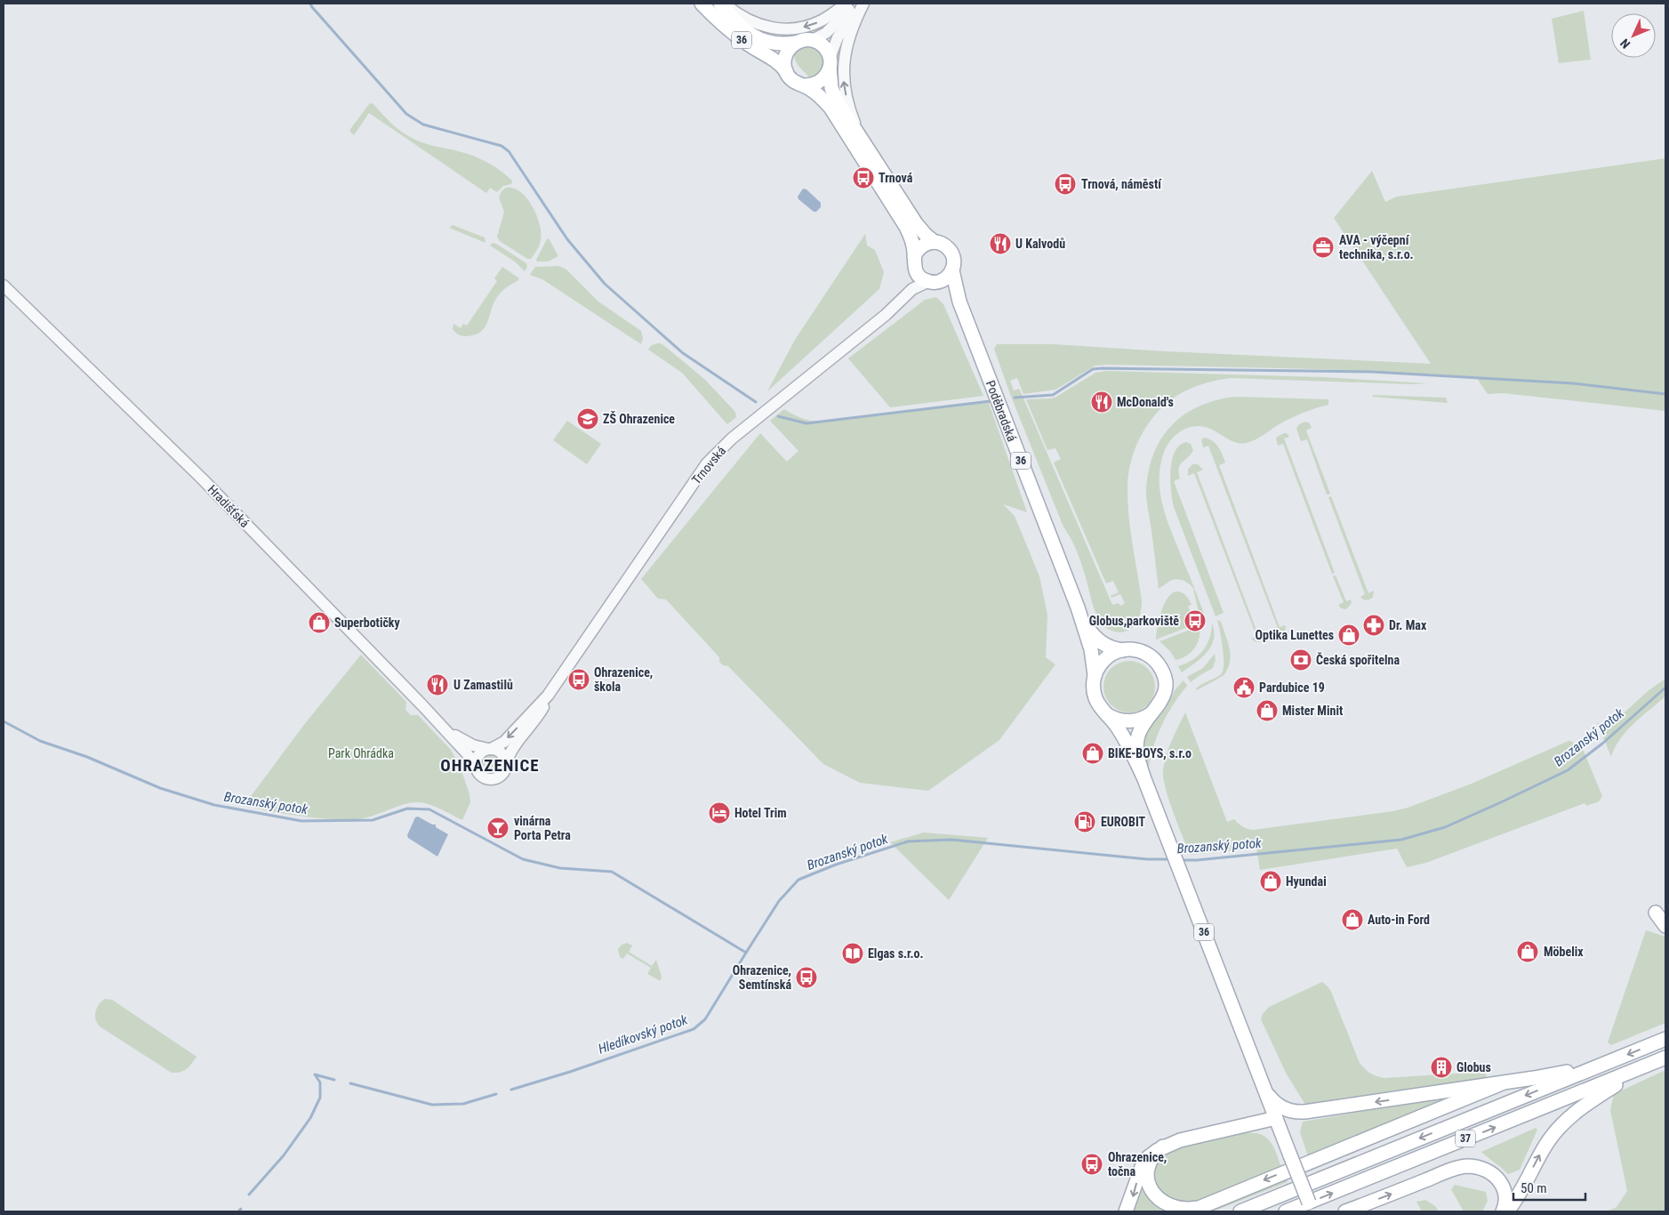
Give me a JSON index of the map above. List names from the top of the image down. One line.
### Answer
{"streets":{"main road":["36","Poděbradská","37"],"street":["Trnovská","Hradišťská"]},"crossings":[["36","Poděbradská"],["36","Trnovská"],["Poděbradská","Trnovská"],["Trnovská","Hradišťská"]],"districts":["OHRAZENICE"],"water":["Brozanský potok","Hledíkovský potok"],"parks":["Park Ohrádka"],"places":{"bus stop":["Trnová","Trnová, náměstí","Globus,parkoviště","Ohrazenice, škola","Ohrazenice, Semtínská","Ohrazenice, točna"],"restaurant":["U Kalvodů","McDonald's","U Zamastilů"],"office":["AVA - výčepní technika, s.r.o."],"school or university":["ZŠ Ohrazenice"],"shop":["Superbotičky","Optika Lunettes","Mister Minit","BIKE-BOYS, s.r.o","Hyundai","Auto-in Ford","Möbelix"],"pharmacy":["Dr. Max"],"bank":["Česká spořitelna"],"public building":["Pardubice 19"],"hotel":["Hotel Trim"],"fuel station":["EUROBIT"],"bar":["vinárna Porta Petra"],"library":["Elgas s.r.o."],"building":["Globus"]},"scale_bar":"50 m","north":"bottom left"}
